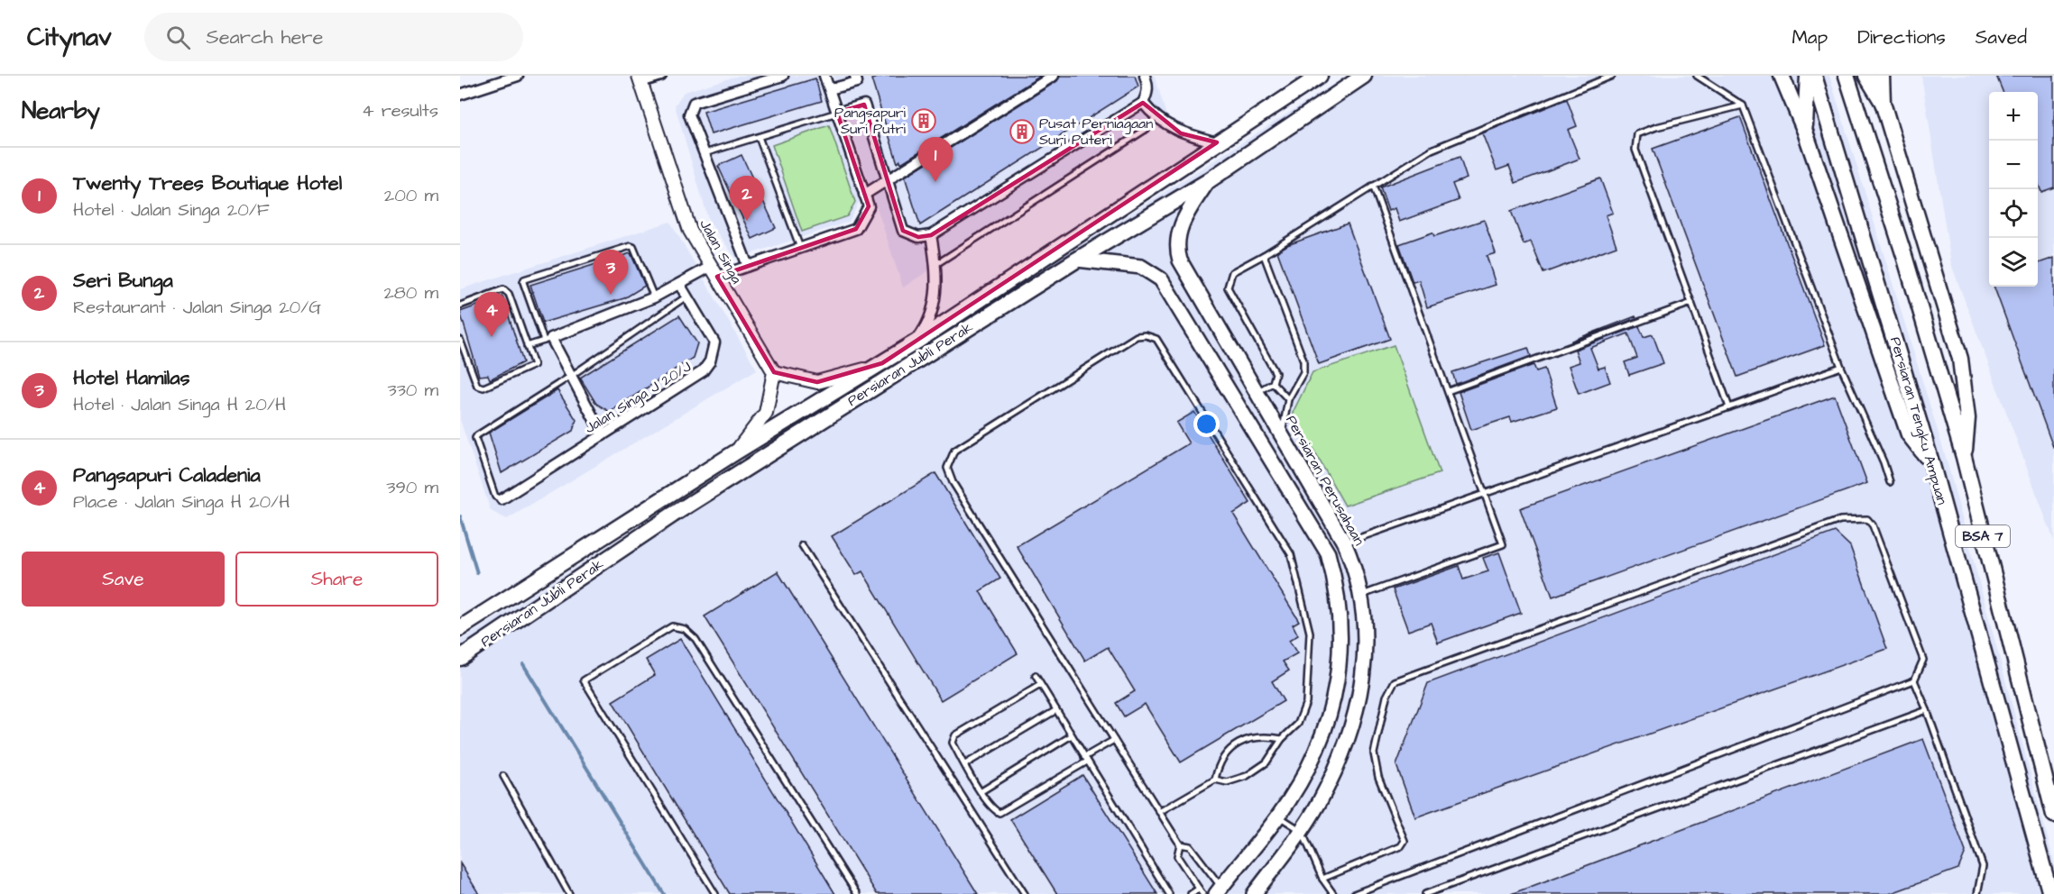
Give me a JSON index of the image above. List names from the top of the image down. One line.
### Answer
{"streets":{"main road":["Persiaran Jubli Perak","Persiaran Tengku Ampuan","Persiaran Perusahaan","BSA 7"],"street":["Jalan Singa","Jalan Singa J 20/J"]},"crossings":[["Persiaran Jubli Perak","Persiaran Perusahaan"]],"places":{"building":["Pangsapuri Suri Putri","Pusat Perniagaan Suri Puteri"]},"page":{"header":"Citynav","search":"Search here","nav":["Map","Directions","Saved"],"heading":["Nearby","4 results"],"map_buttons":["+","−"],"pins":["1","2","3","4"],"list":[{"mark":"1","name":"Twenty Trees Boutique Hotel","note":"Hotel · Jalan Singa 20/F","value":"200 m"},{"mark":"2","name":"Seri Bunga","note":"Restaurant · Jalan Singa 20/G","value":"280 m"},{"mark":"3","name":"Hotel Hamilas","note":"Hotel · Jalan Singa H 20/H","value":"330 m"},{"mark":"4","name":"Pangsapuri Caladenia","note":"Place · Jalan Singa H 20/H","value":"390 m"}],"buttons":["Save","Share"]}}
